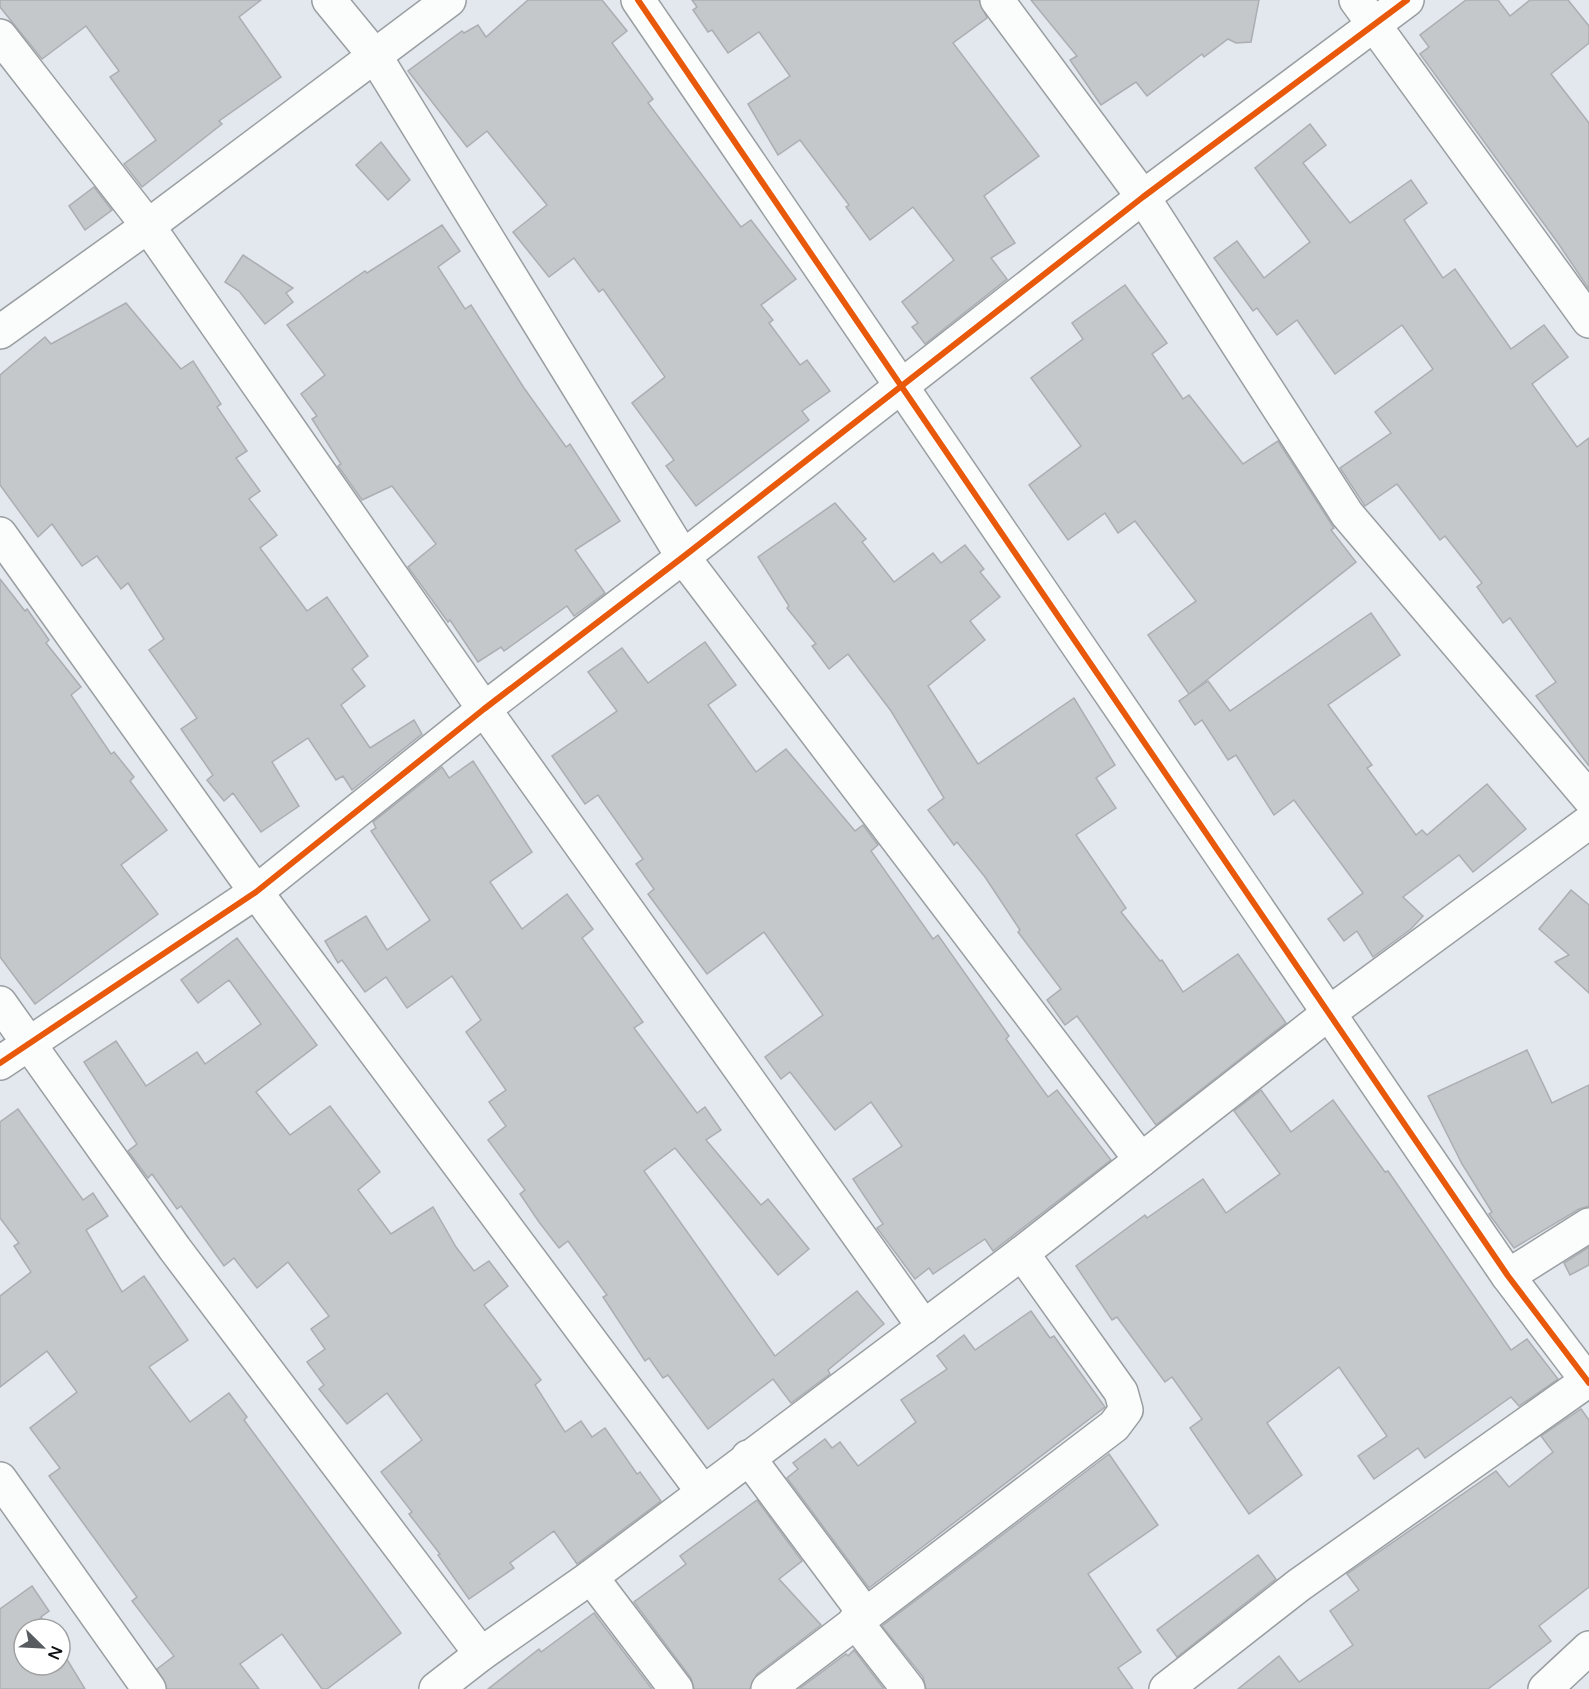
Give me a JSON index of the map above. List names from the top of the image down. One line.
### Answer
{"north":"bottom right"}
